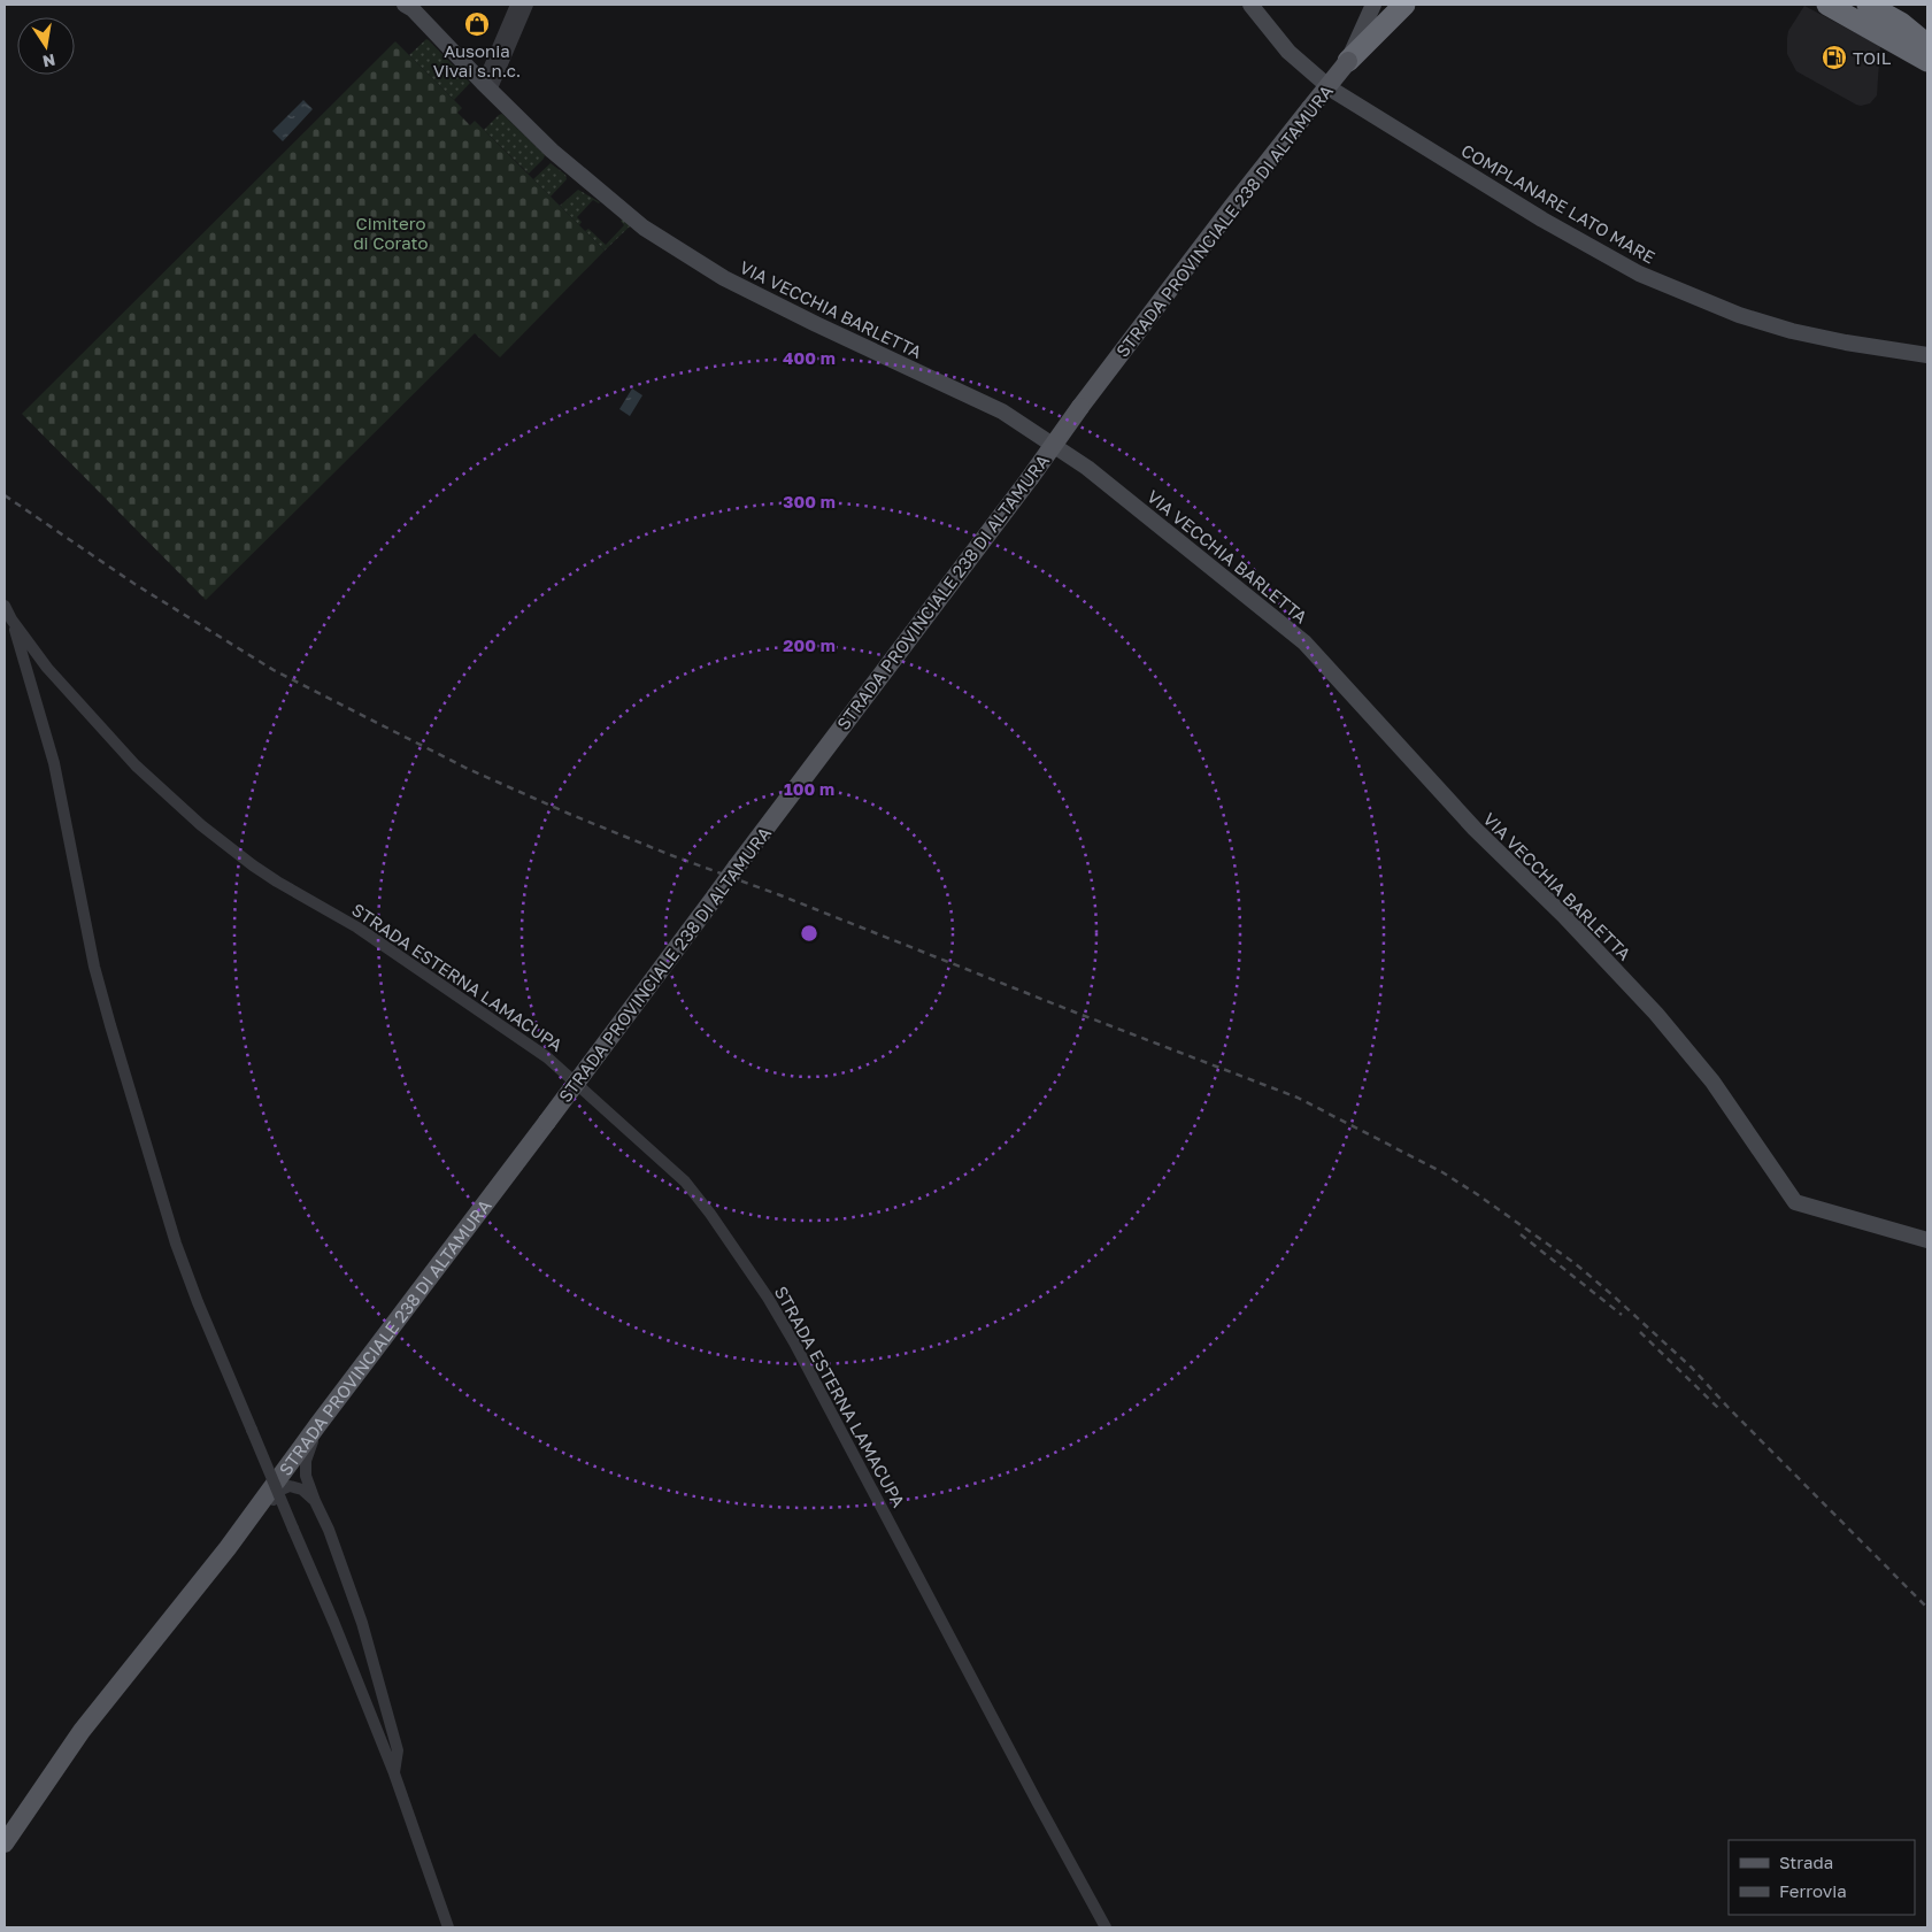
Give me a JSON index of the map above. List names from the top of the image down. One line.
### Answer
{"streets":{"main road":["STRADA PROVINCIALE 238 DI ALTAMURA"],"street":["COMPLANARE LATO MARE","VIA VECCHIA BARLETTA","STRADA ESTERNA LAMACUPA"]},"parks":["Cimitero di Corato"],"places":{"shop":["Ausonia Vivai s.n.c."],"fuel station":["TOIL"]},"legend":["Strada","Ferrovia"],"north":"bottom","rings":["400 m","300 m","200 m","100 m"]}
